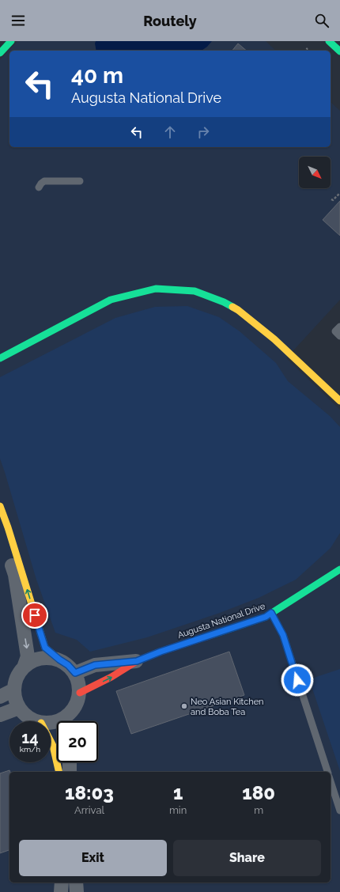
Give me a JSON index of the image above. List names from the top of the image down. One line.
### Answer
{"streets":{"street":["Augusta National Drive"]},"places":["Neo Asian Kitchen and Boba Tea"],"north":"bottom right","page":{"header":"Routely","turn":["40 m","Augusta National Drive"],"speed":"14 km/h","limit":"20","eta":["18:03","Arrival","1","min","180","m"],"buttons":["Exit","Share"]}}
